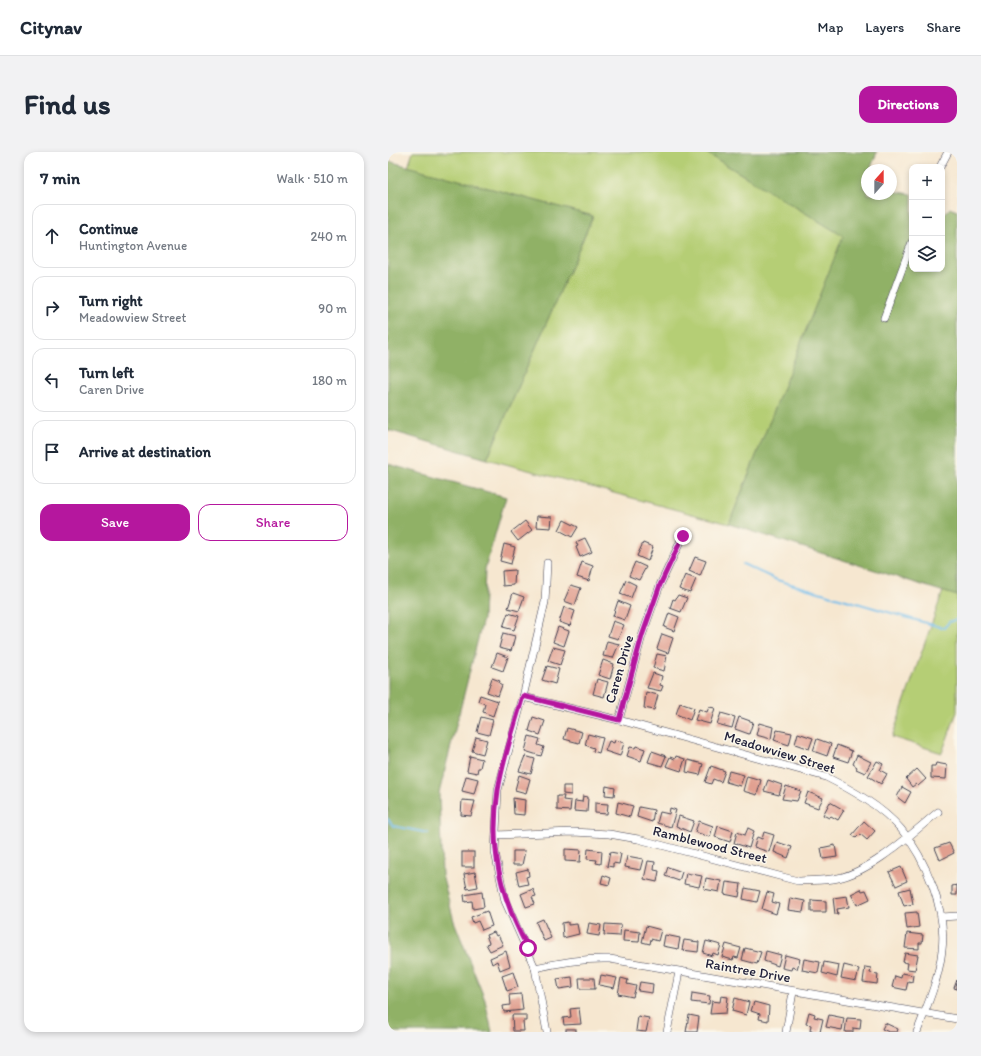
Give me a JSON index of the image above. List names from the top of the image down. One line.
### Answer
{"streets":{"street":["Caren Drive","Meadowview Street","Ramblewood Street","Raintree Drive"]},"crossings":[["Caren Drive","Meadowview Street"],["Meadowview Street","Ramblewood Street"],["Meadowview Street","Raintree Drive"]],"north":"top","page":{"header":"Citynav","nav":["Map","Layers","Share"],"buttons":["Directions",["Save","Share"]],"title":"Find us","heading":["7 min","Walk · 510 m"],"map_buttons":["+","−"],"list":[["Continue","Huntington Avenue","240 m"],["Turn right","Meadowview Street","90 m"],["Turn left","Caren Drive","180 m"],"Arrive at destination"]}}
